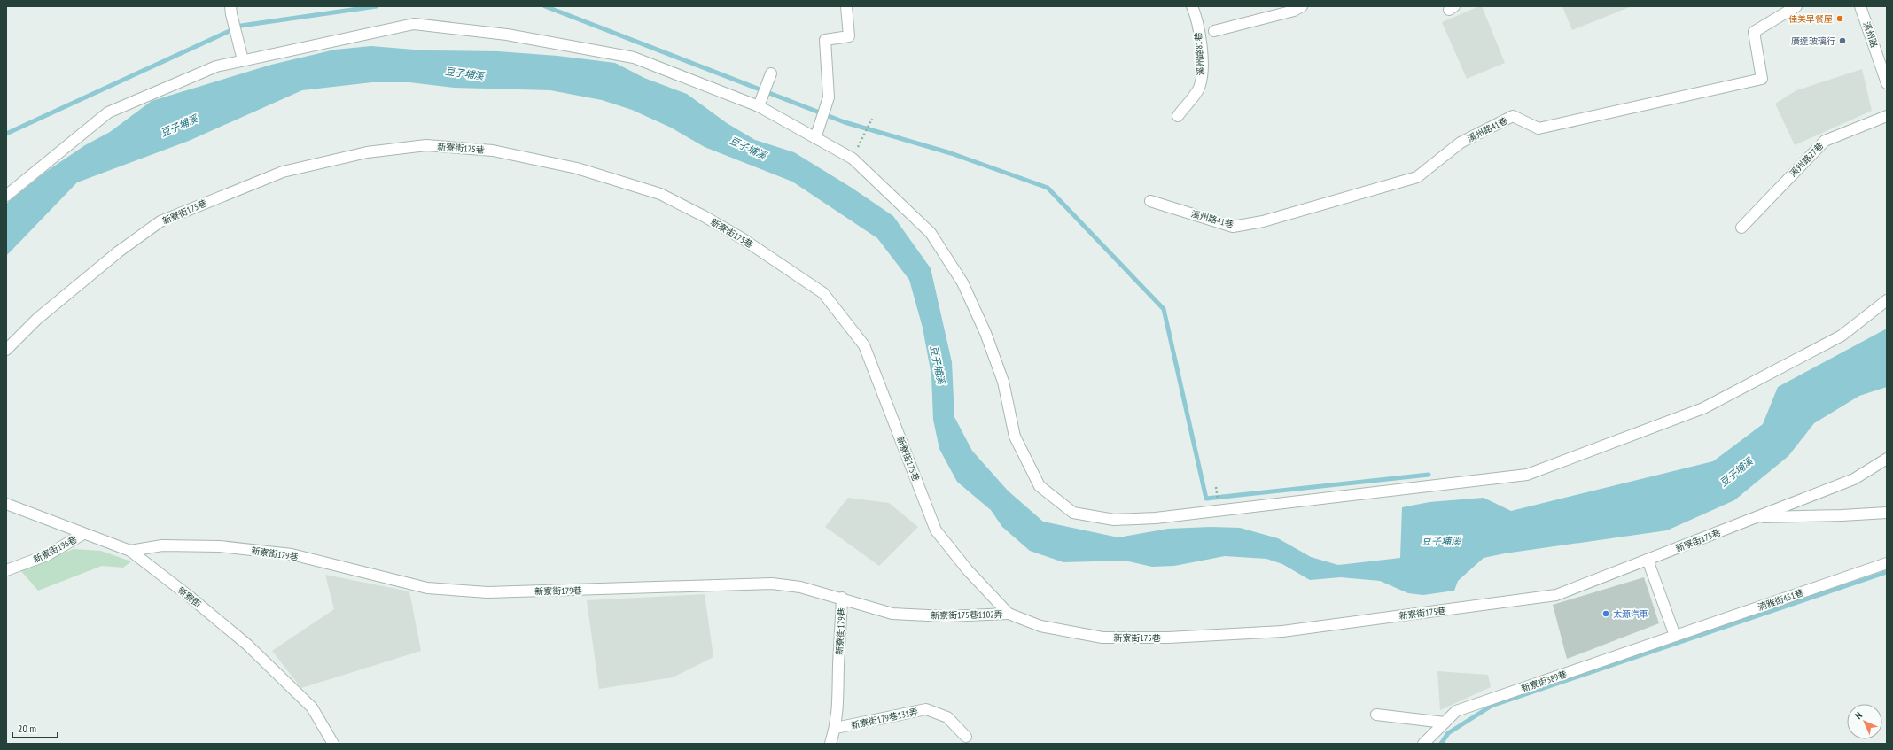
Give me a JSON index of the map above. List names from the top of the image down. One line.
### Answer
{"streets":{"street":["溪州路","溪州路81巷","溪州路41巷","新寮街175巷","溪州路27巷","新寮街196巷","新寮街179巷","新寮街","湳雅街451巷","新寮街175巷1102弄","新寮街389巷","新寮街179巷131弄"]},"crossings":[["新寮街175巷","新寮街175巷1102弄"],["新寮街196巷","新寮街"],["新寮街179巷","新寮街"],["新寮街179巷","新寮街175巷1102弄"],["新寮街179巷","新寮街179巷131弄"],["湳雅街451巷","新寮街389巷"]],"water":["豆子埔溪"],"places":["佳美早餐屋","廣達玻璃行","太源汽車"],"scale_bar":"20 m","north":"top left"}
